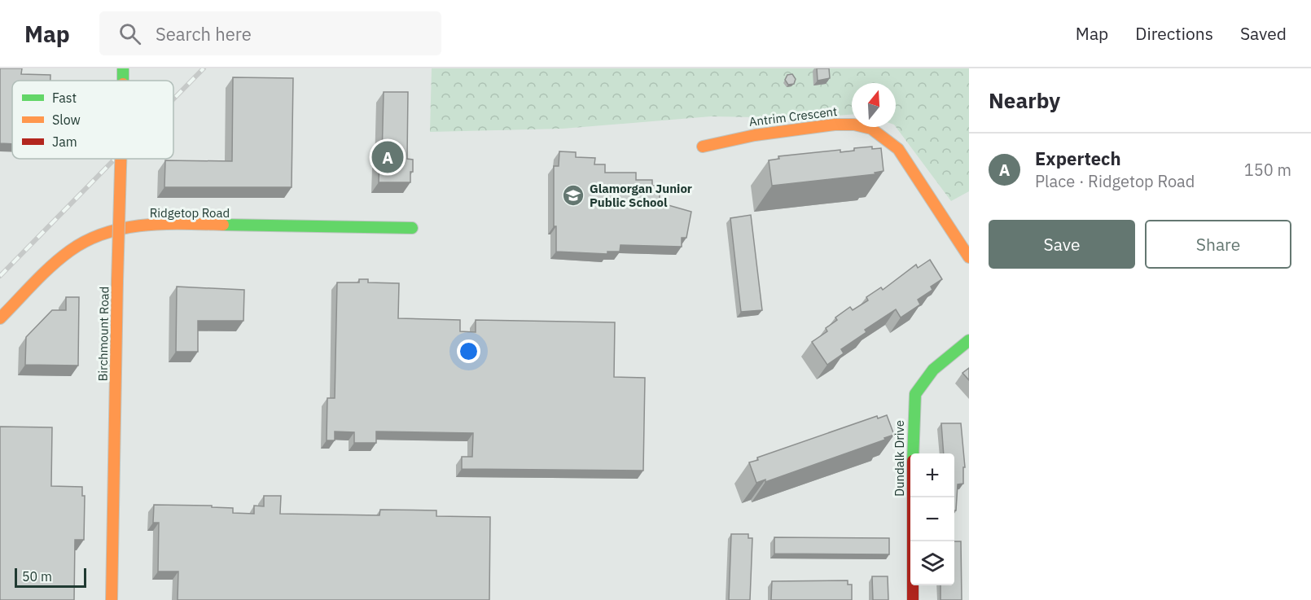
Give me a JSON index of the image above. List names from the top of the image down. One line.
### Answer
{"streets":{"street":["Antrim Crescent","Ridgetop Road","Birchmount Road","Dundalk Drive"]},"places":{"school or university":["Glamorgan Junior Public School"]},"legend":["Fast","Slow","Jam"],"scale_bar":"50 m","north":"top","page":{"header":"Map","search":"Search here","nav":["Map","Directions","Saved"],"heading":"Nearby","list":[{"mark":"A","name":"Expertech","note":"Place · Ridgetop Road","value":"150 m"}],"pins":"A","buttons":["Save","Share"],"map_buttons":["+","−"],"scale":"50 m"}}
